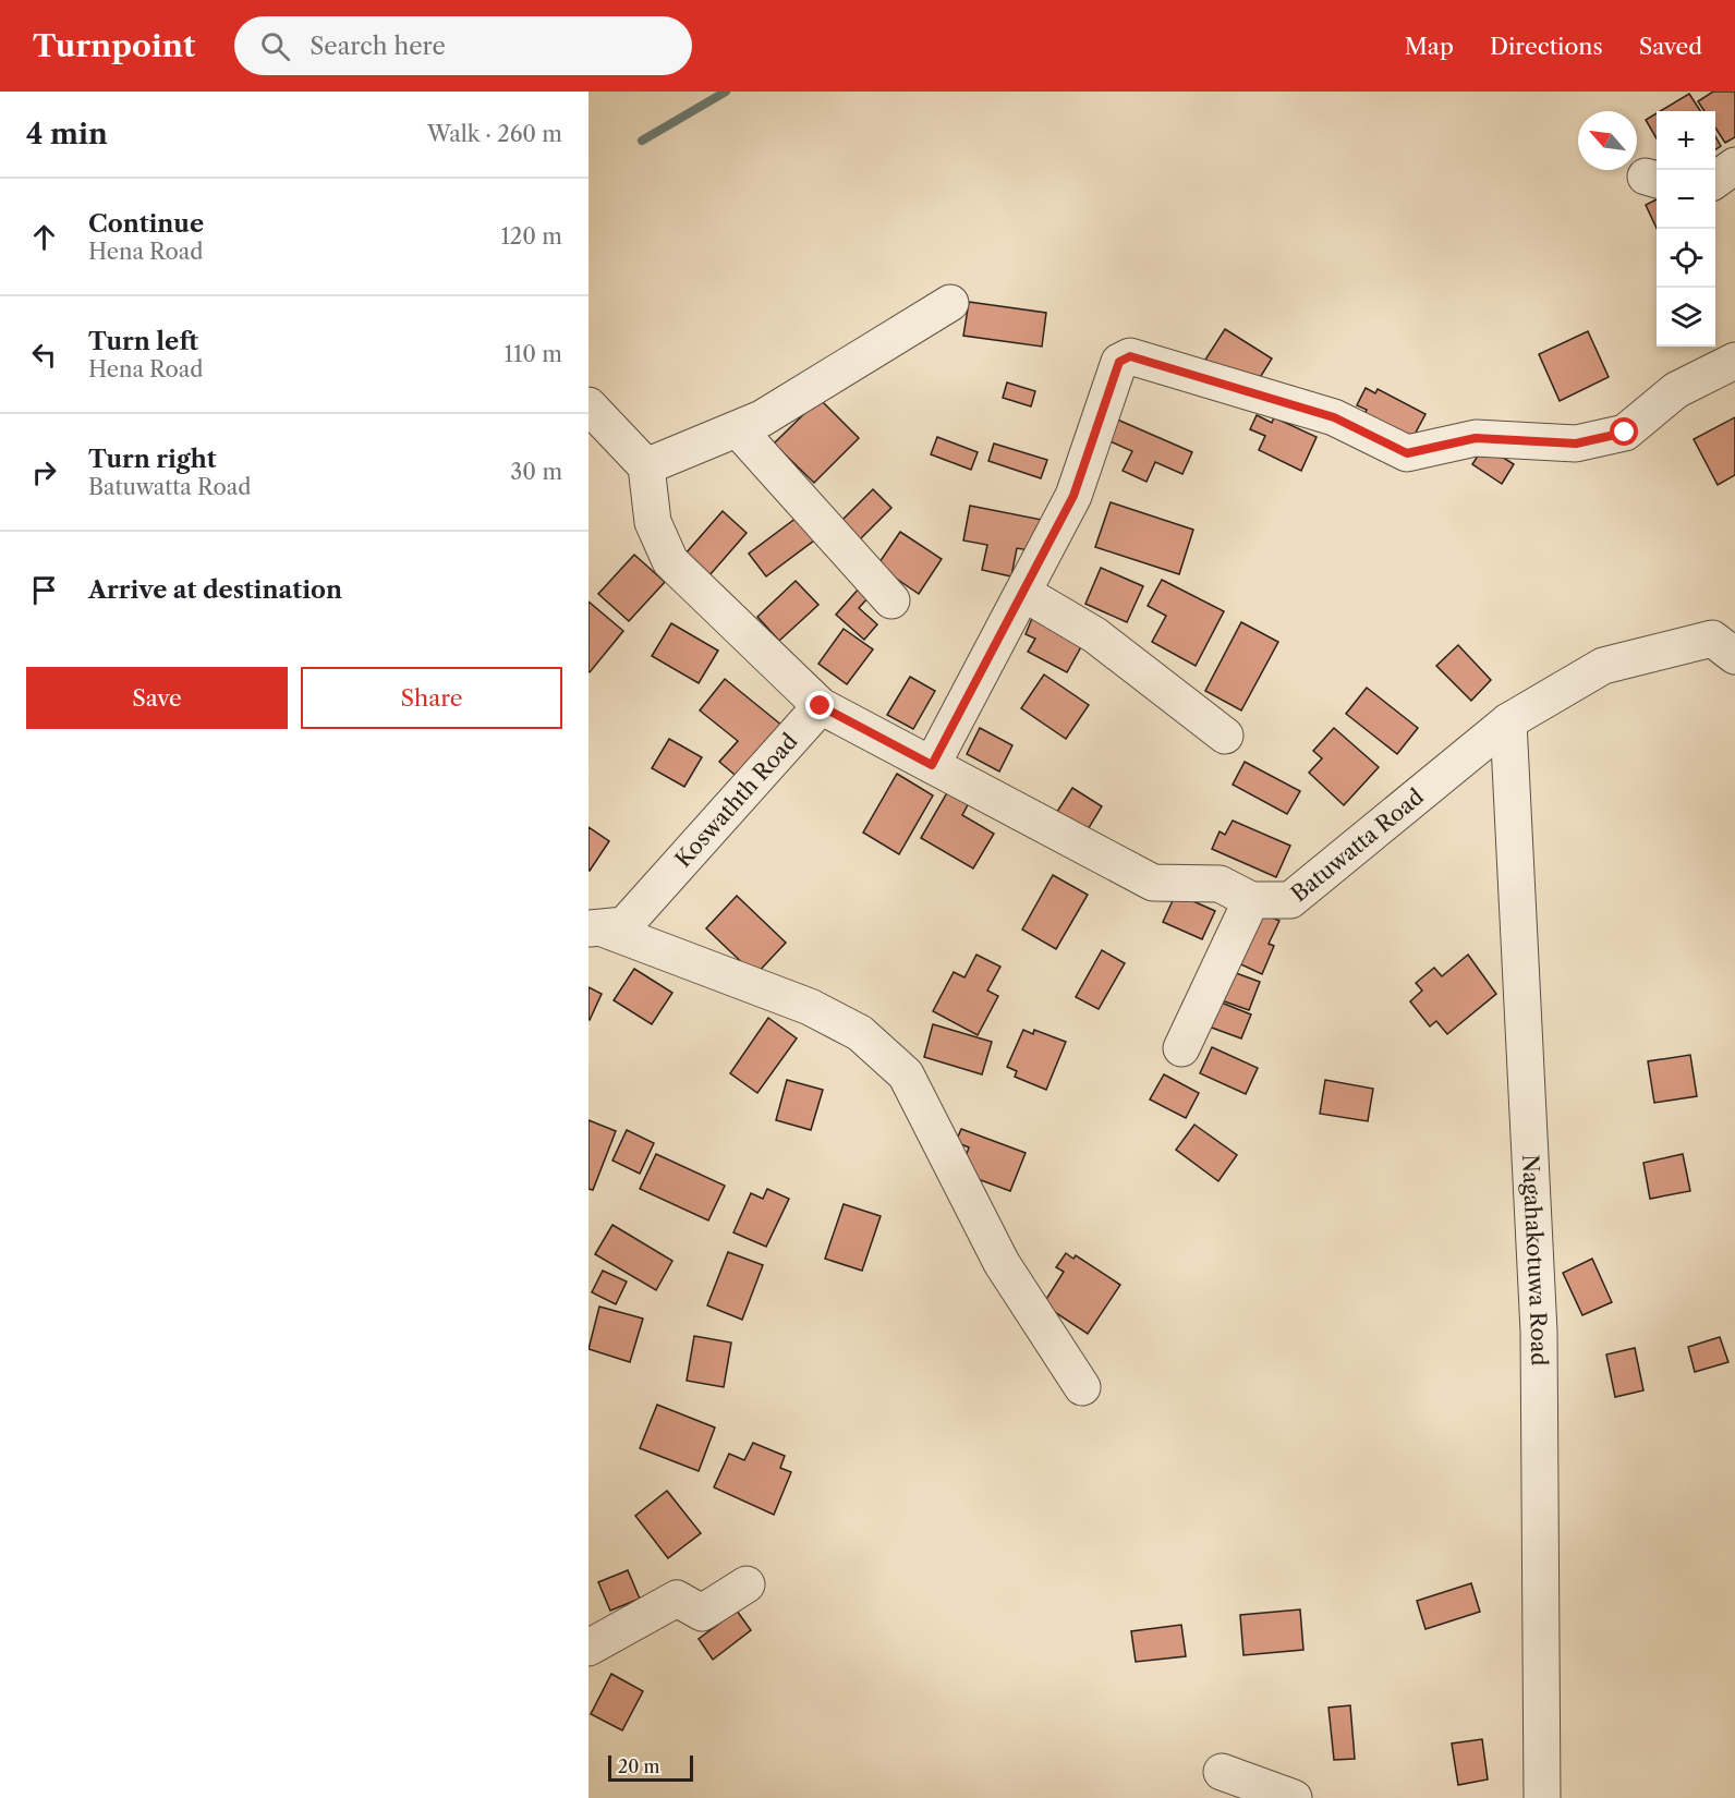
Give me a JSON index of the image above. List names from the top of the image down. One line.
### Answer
{"streets":{"street":["Koswathth Road","Batuwatta Road","Nagahakotuwa Road"]},"crossings":[["Koswathth Road","Batuwatta Road"],["Batuwatta Road","Nagahakotuwa Road"]],"scale_bar":"20 m","north":"top left","page":{"header":"Turnpoint","search":"Search here","nav":["Map","Directions","Saved"],"heading":["4 min","Walk · 260 m"],"map_buttons":["+","−"],"list":[["Continue","Hena Road","120 m"],["Turn left","Hena Road","110 m"],["Turn right","Batuwatta Road","30 m"],"Arrive at destination"],"buttons":["Save","Share"],"scale":"20 m"}}
